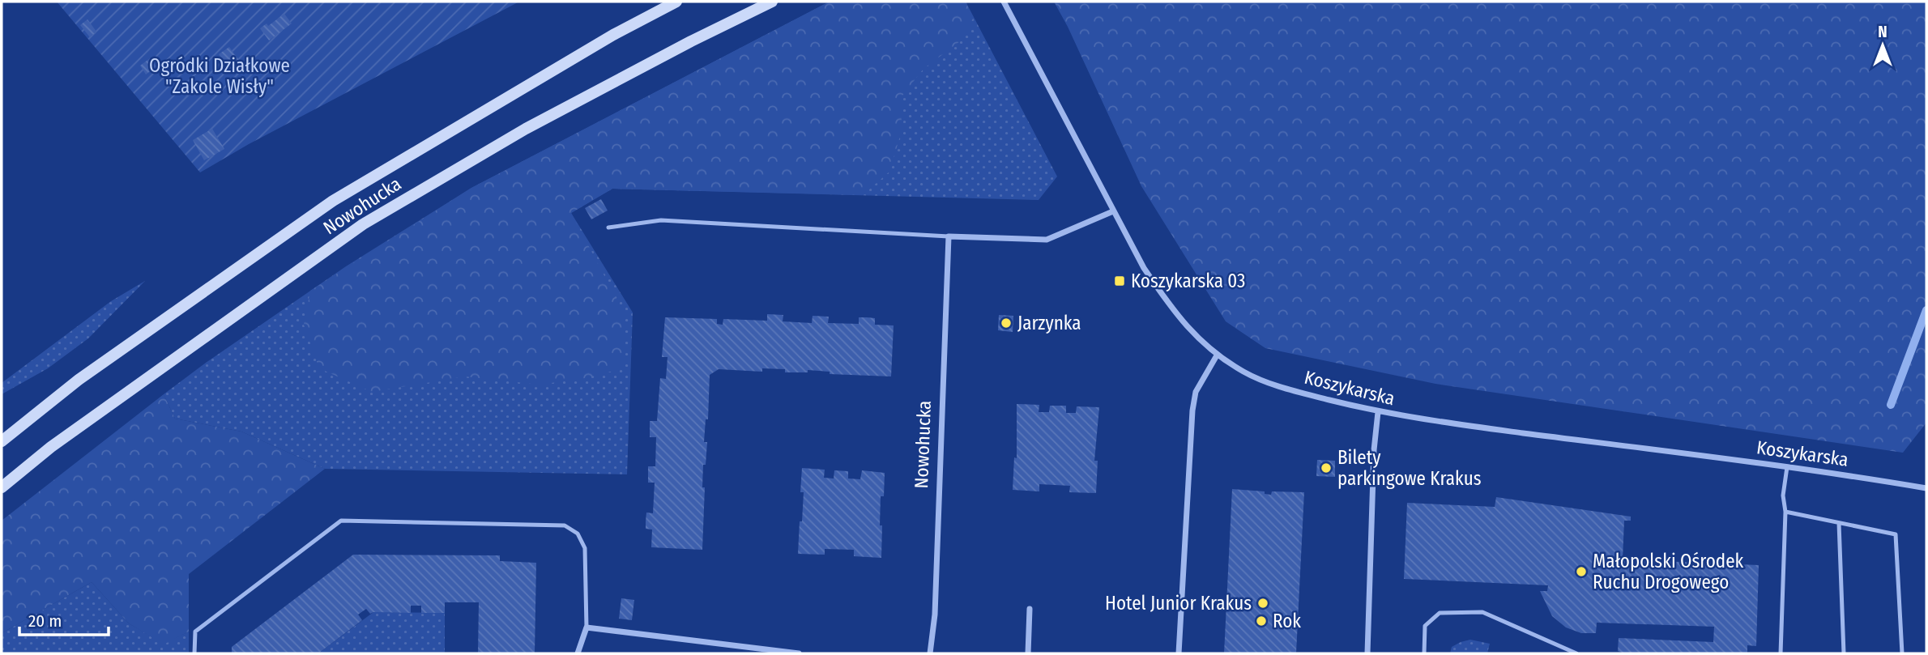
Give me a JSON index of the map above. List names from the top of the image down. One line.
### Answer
{"streets":{"main road":["Nowohucka"],"street":["Koszykarska"]},"parks":["Ogródki Działkowe \"Zakole Wisły\""],"places":{"transit":["Koszykarska 03"],"other":["Jarzynka","Bilety parkingowe Krakus","Małopolski Ośrodek Ruchu Drogowego","Hotel Junior Krakus","Rok"]},"scale_bar":"20 m","north":"top"}
